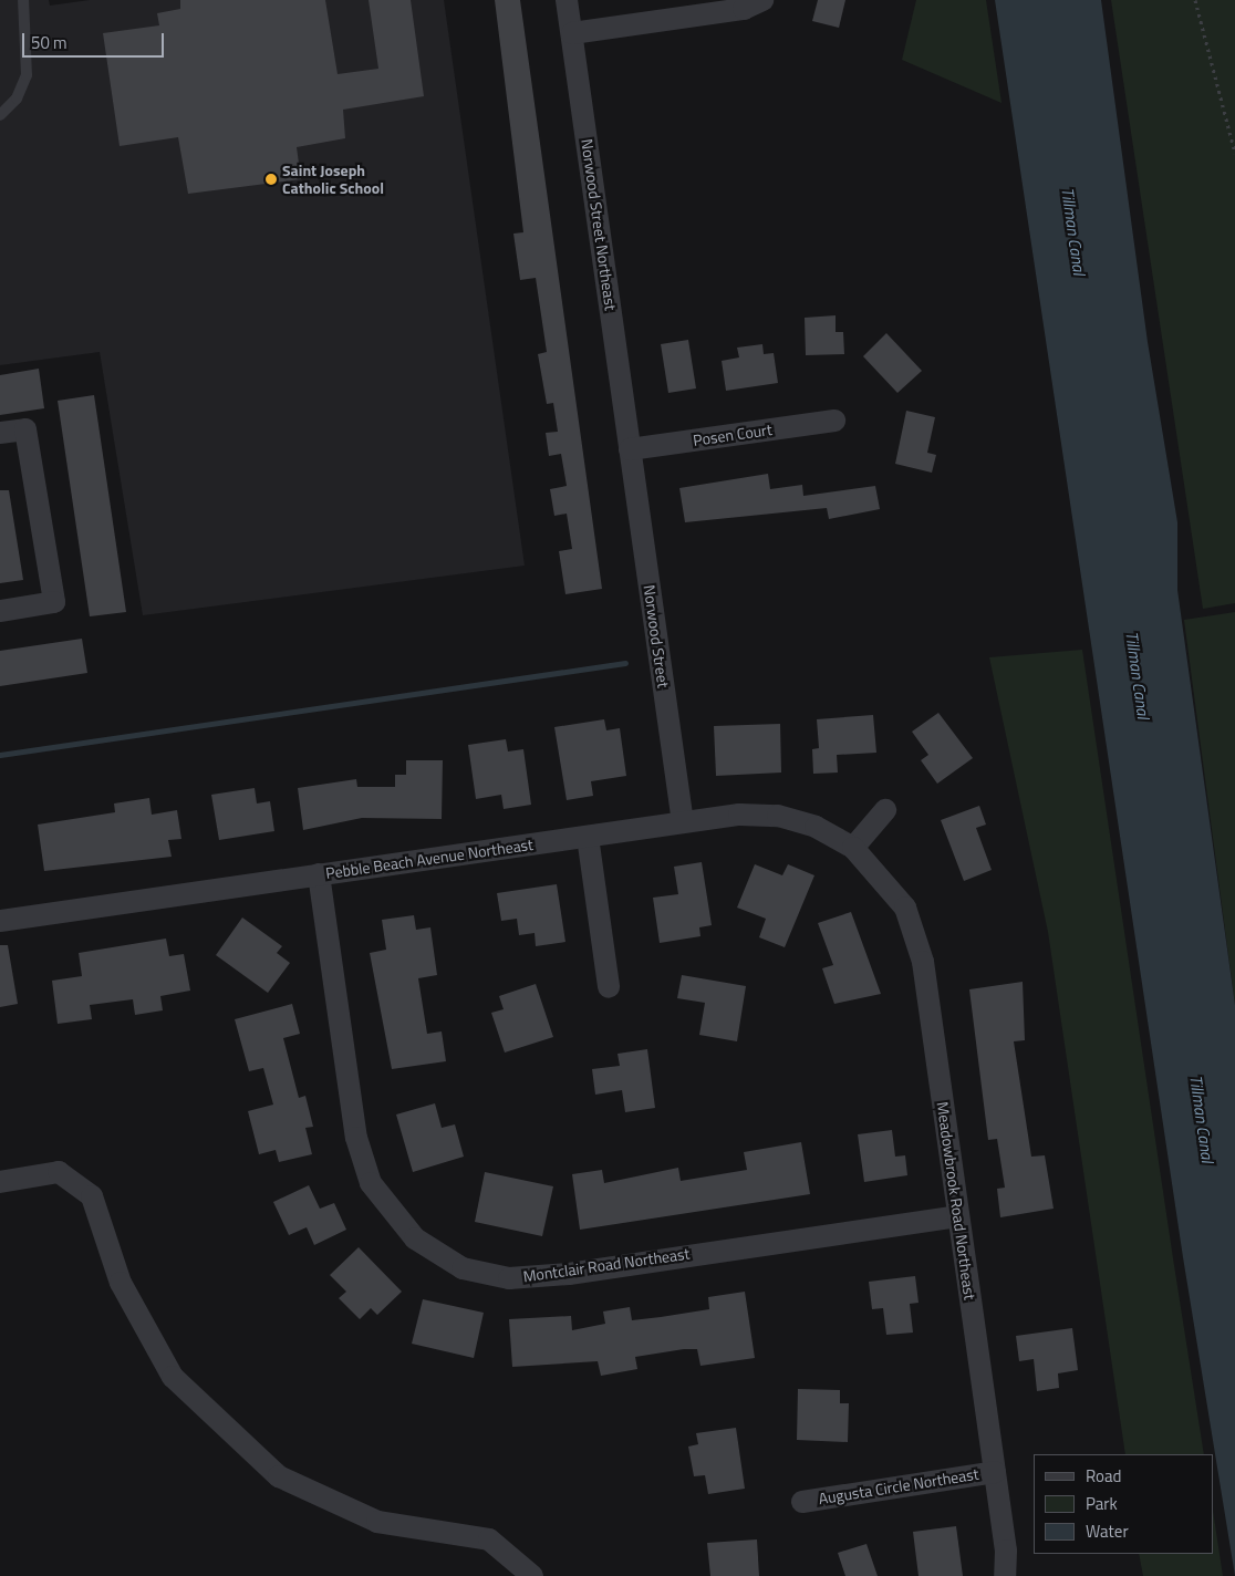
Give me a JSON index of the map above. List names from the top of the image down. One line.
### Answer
{"streets":{"street":["Norwood Street Northeast","Posen Court","Norwood Street","Pebble Beach Avenue Northeast","Meadowbrook Road Northeast","Montclair Road Northeast","Augusta Circle Northeast"]},"crossings":[["Norwood Street Northeast","Posen Court"],["Norwood Street Northeast","Norwood Street"],["Posen Court","Norwood Street"],["Norwood Street","Pebble Beach Avenue Northeast"],["Pebble Beach Avenue Northeast","Meadowbrook Road Northeast"],["Pebble Beach Avenue Northeast","Montclair Road Northeast"],["Meadowbrook Road Northeast","Montclair Road Northeast"],["Meadowbrook Road Northeast","Augusta Circle Northeast"]],"water":["Tillman Canal"],"places":["Saint Joseph Catholic School"],"legend":["Road","Park","Water"],"scale_bar":"50 m"}
